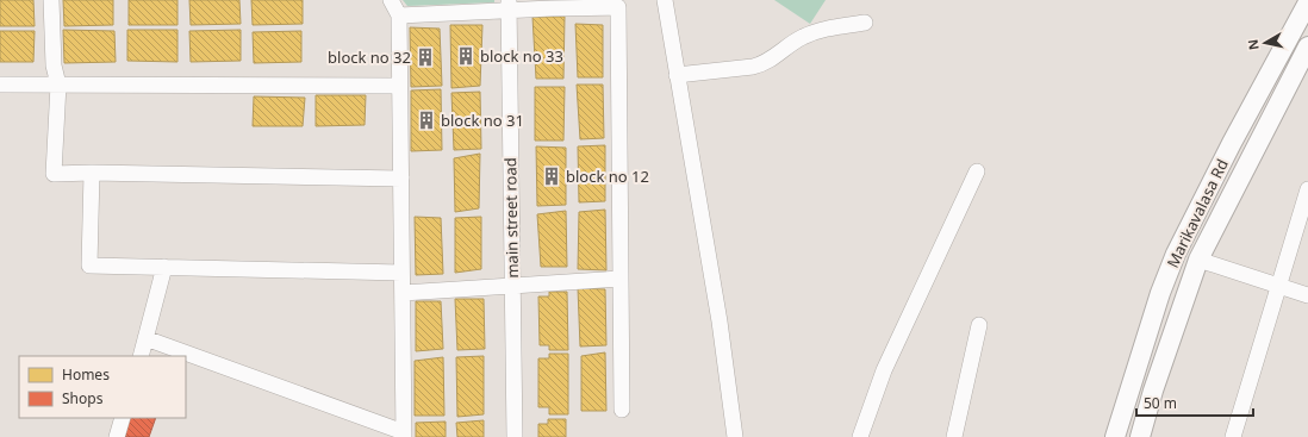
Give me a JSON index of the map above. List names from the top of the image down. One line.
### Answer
{"streets":{"street":["Marikavalasa Rd","main street road"]},"places":{"building":["block no 33","block no 32","block no 31","block no 12"]},"legend":["Homes","Shops"],"scale_bar":"50 m","north":"left"}
